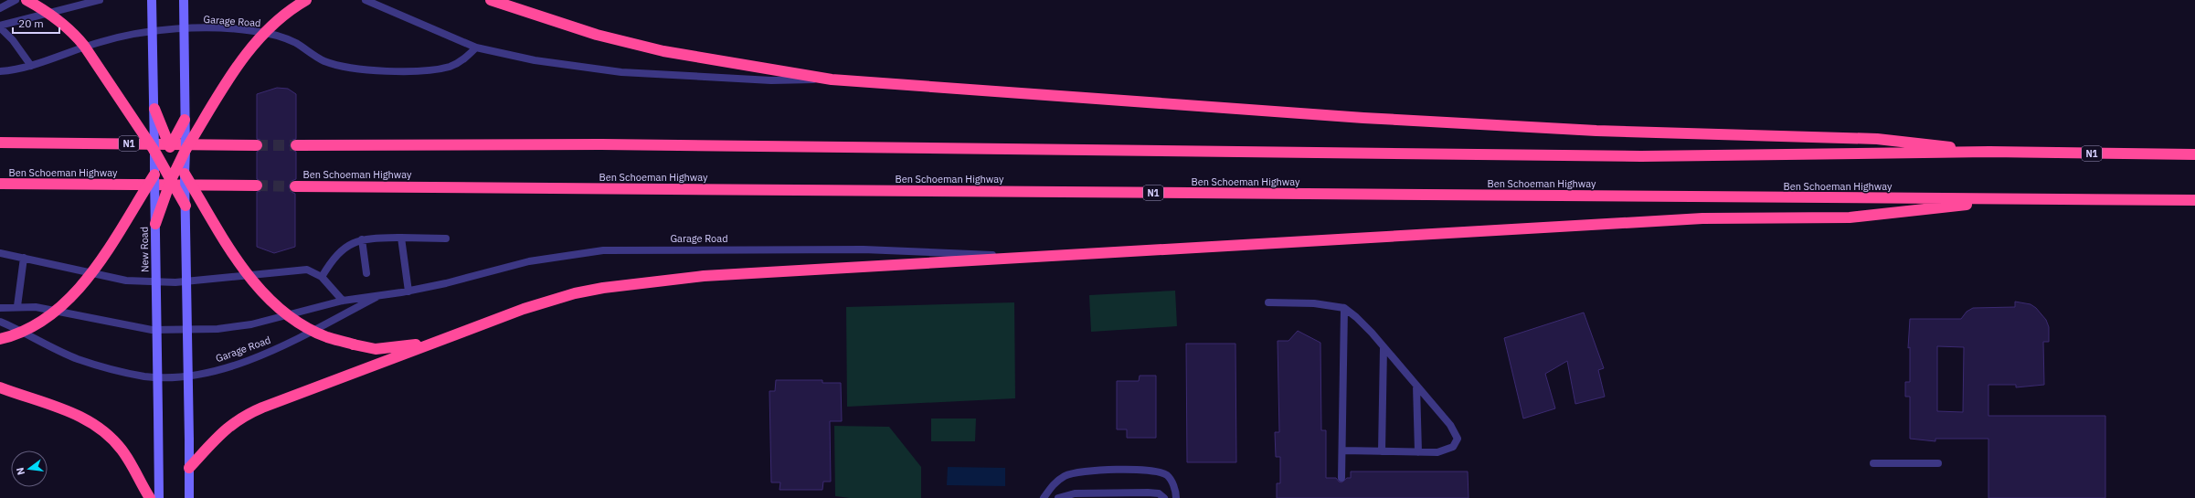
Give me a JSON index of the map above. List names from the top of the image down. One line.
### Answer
{"streets":{"highway":["N1","Ben Schoeman Highway"],"main road":["New Road"],"lane":["Garage Road"]},"scale_bar":"20 m","north":"left"}
